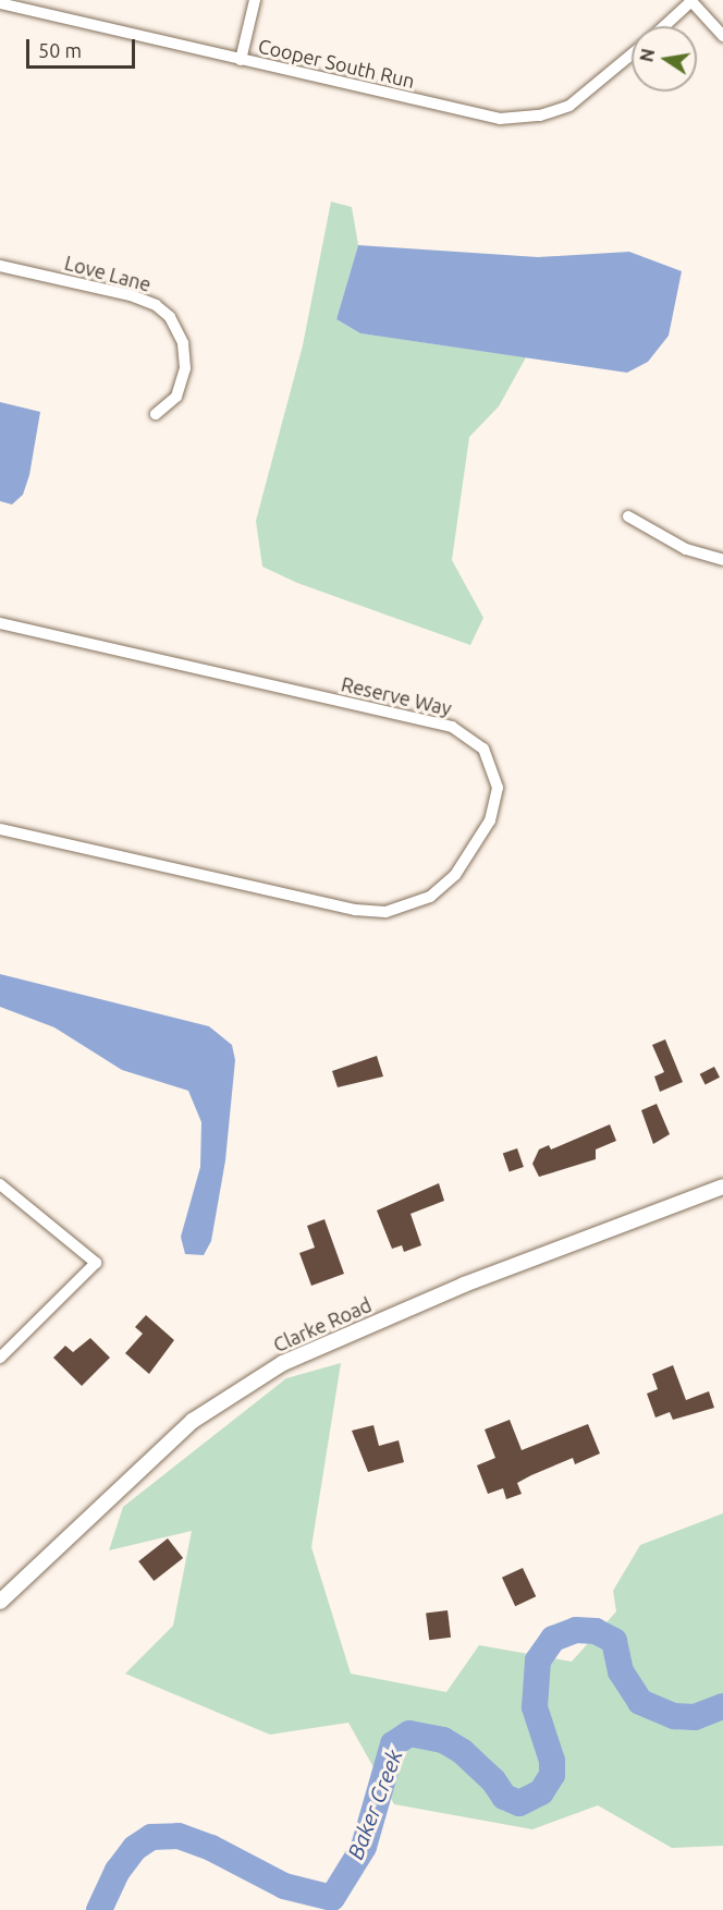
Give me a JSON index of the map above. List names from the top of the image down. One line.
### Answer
{"streets":{"street":["Cooper South Run","Love Lane","Reserve Way","Clarke Road"]},"water":["Baker Creek"],"scale_bar":"50 m","north":"left"}
